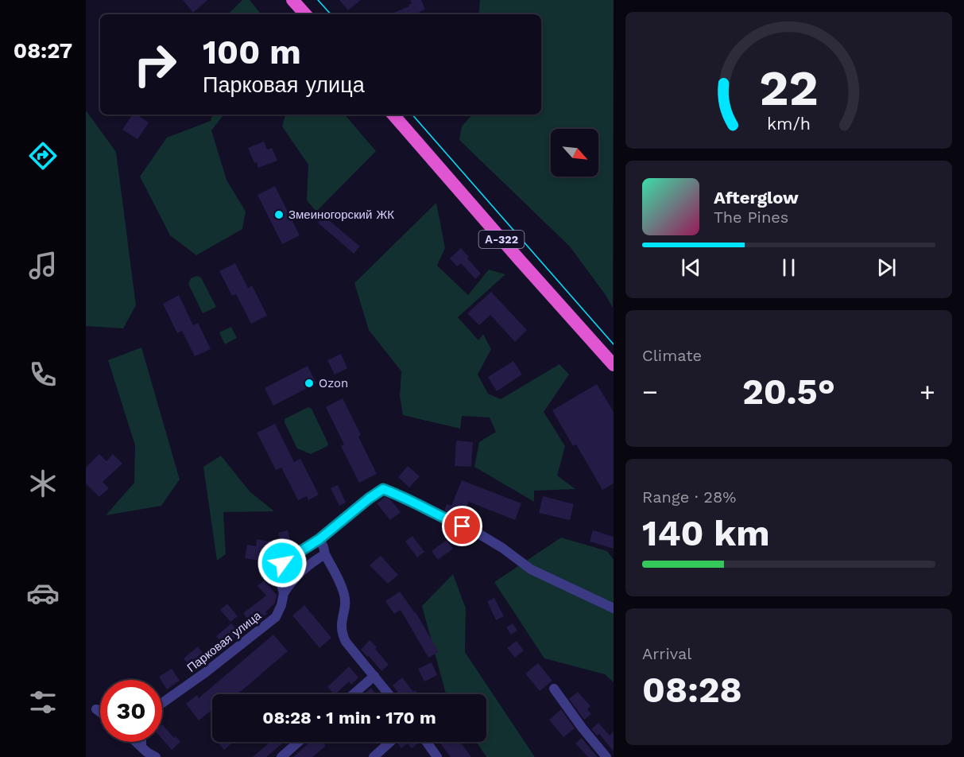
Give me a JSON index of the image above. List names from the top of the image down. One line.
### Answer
{"streets":{"highway":["А-322"],"street":["Парковая улица"]},"places":["Змеиногорский ЖК","Ozon"],"north":"bottom right","page":{"tabs":"08:27","turn":["100 m","Парковая улица"],"song":["Afterglow","The Pines"],"tile":["Climate",["Range · 28%","140 km"],["Arrival","08:28"]],"heat":["−","20.5°","+"],"limit":"30","trip":"08:28 · 1 min · 170 m","gauge":["22","km/h"]}}
